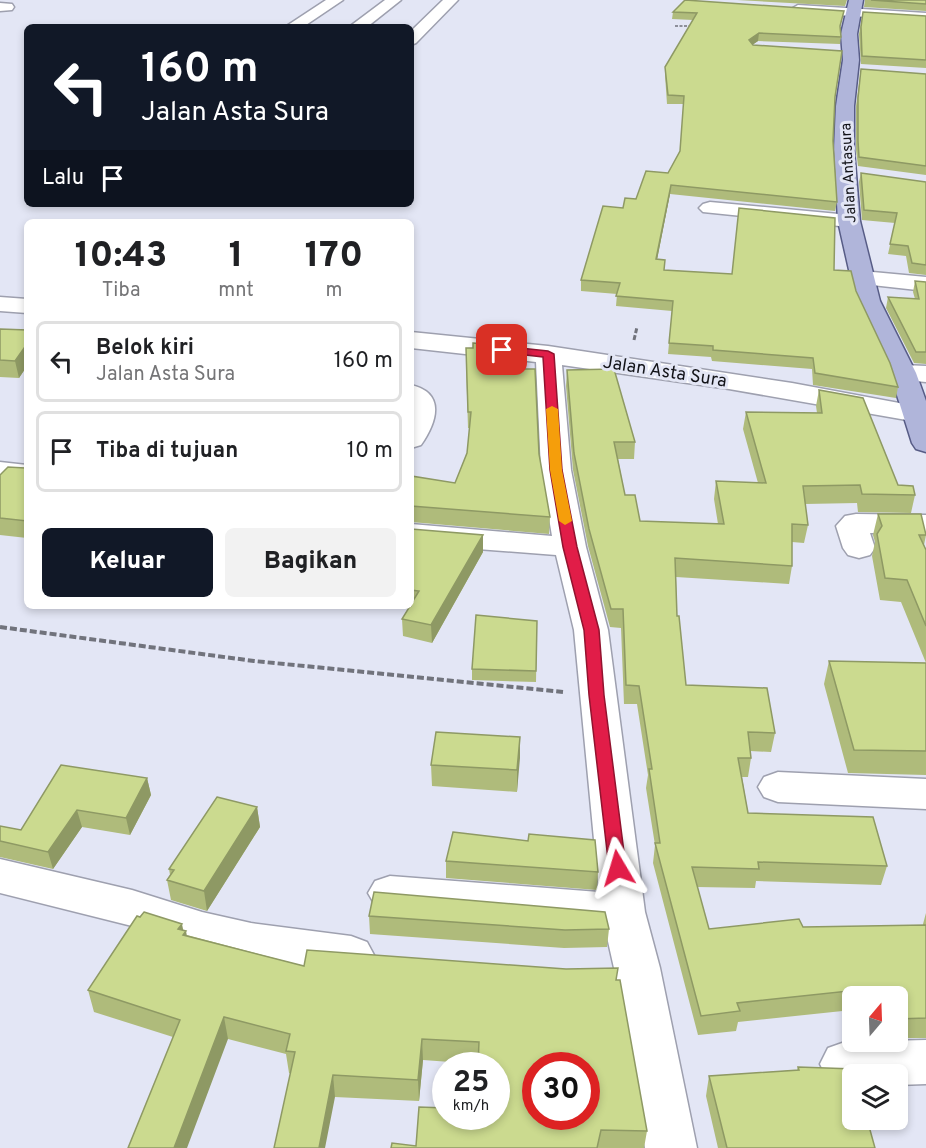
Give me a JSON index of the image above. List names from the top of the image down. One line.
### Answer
{"streets":{"main road":["Jalan Antasura"],"street":["Jalan Asta Sura"]},"crossings":[["Jalan Antasura","Jalan Asta Sura"]],"north":"top","page":{"turn":["160 m","Jalan Asta Sura"],"then":"Lalu","eta":["10:43","Tiba","1","mnt","170","m"],"list":[{"name":"Belok kiri","note":"Jalan Asta Sura","value":"160 m"},{"name":"Tiba di tujuan","value":"10 m"}],"buttons":["Keluar","Bagikan"],"speed":"25 km/h","limit":"30"}}
